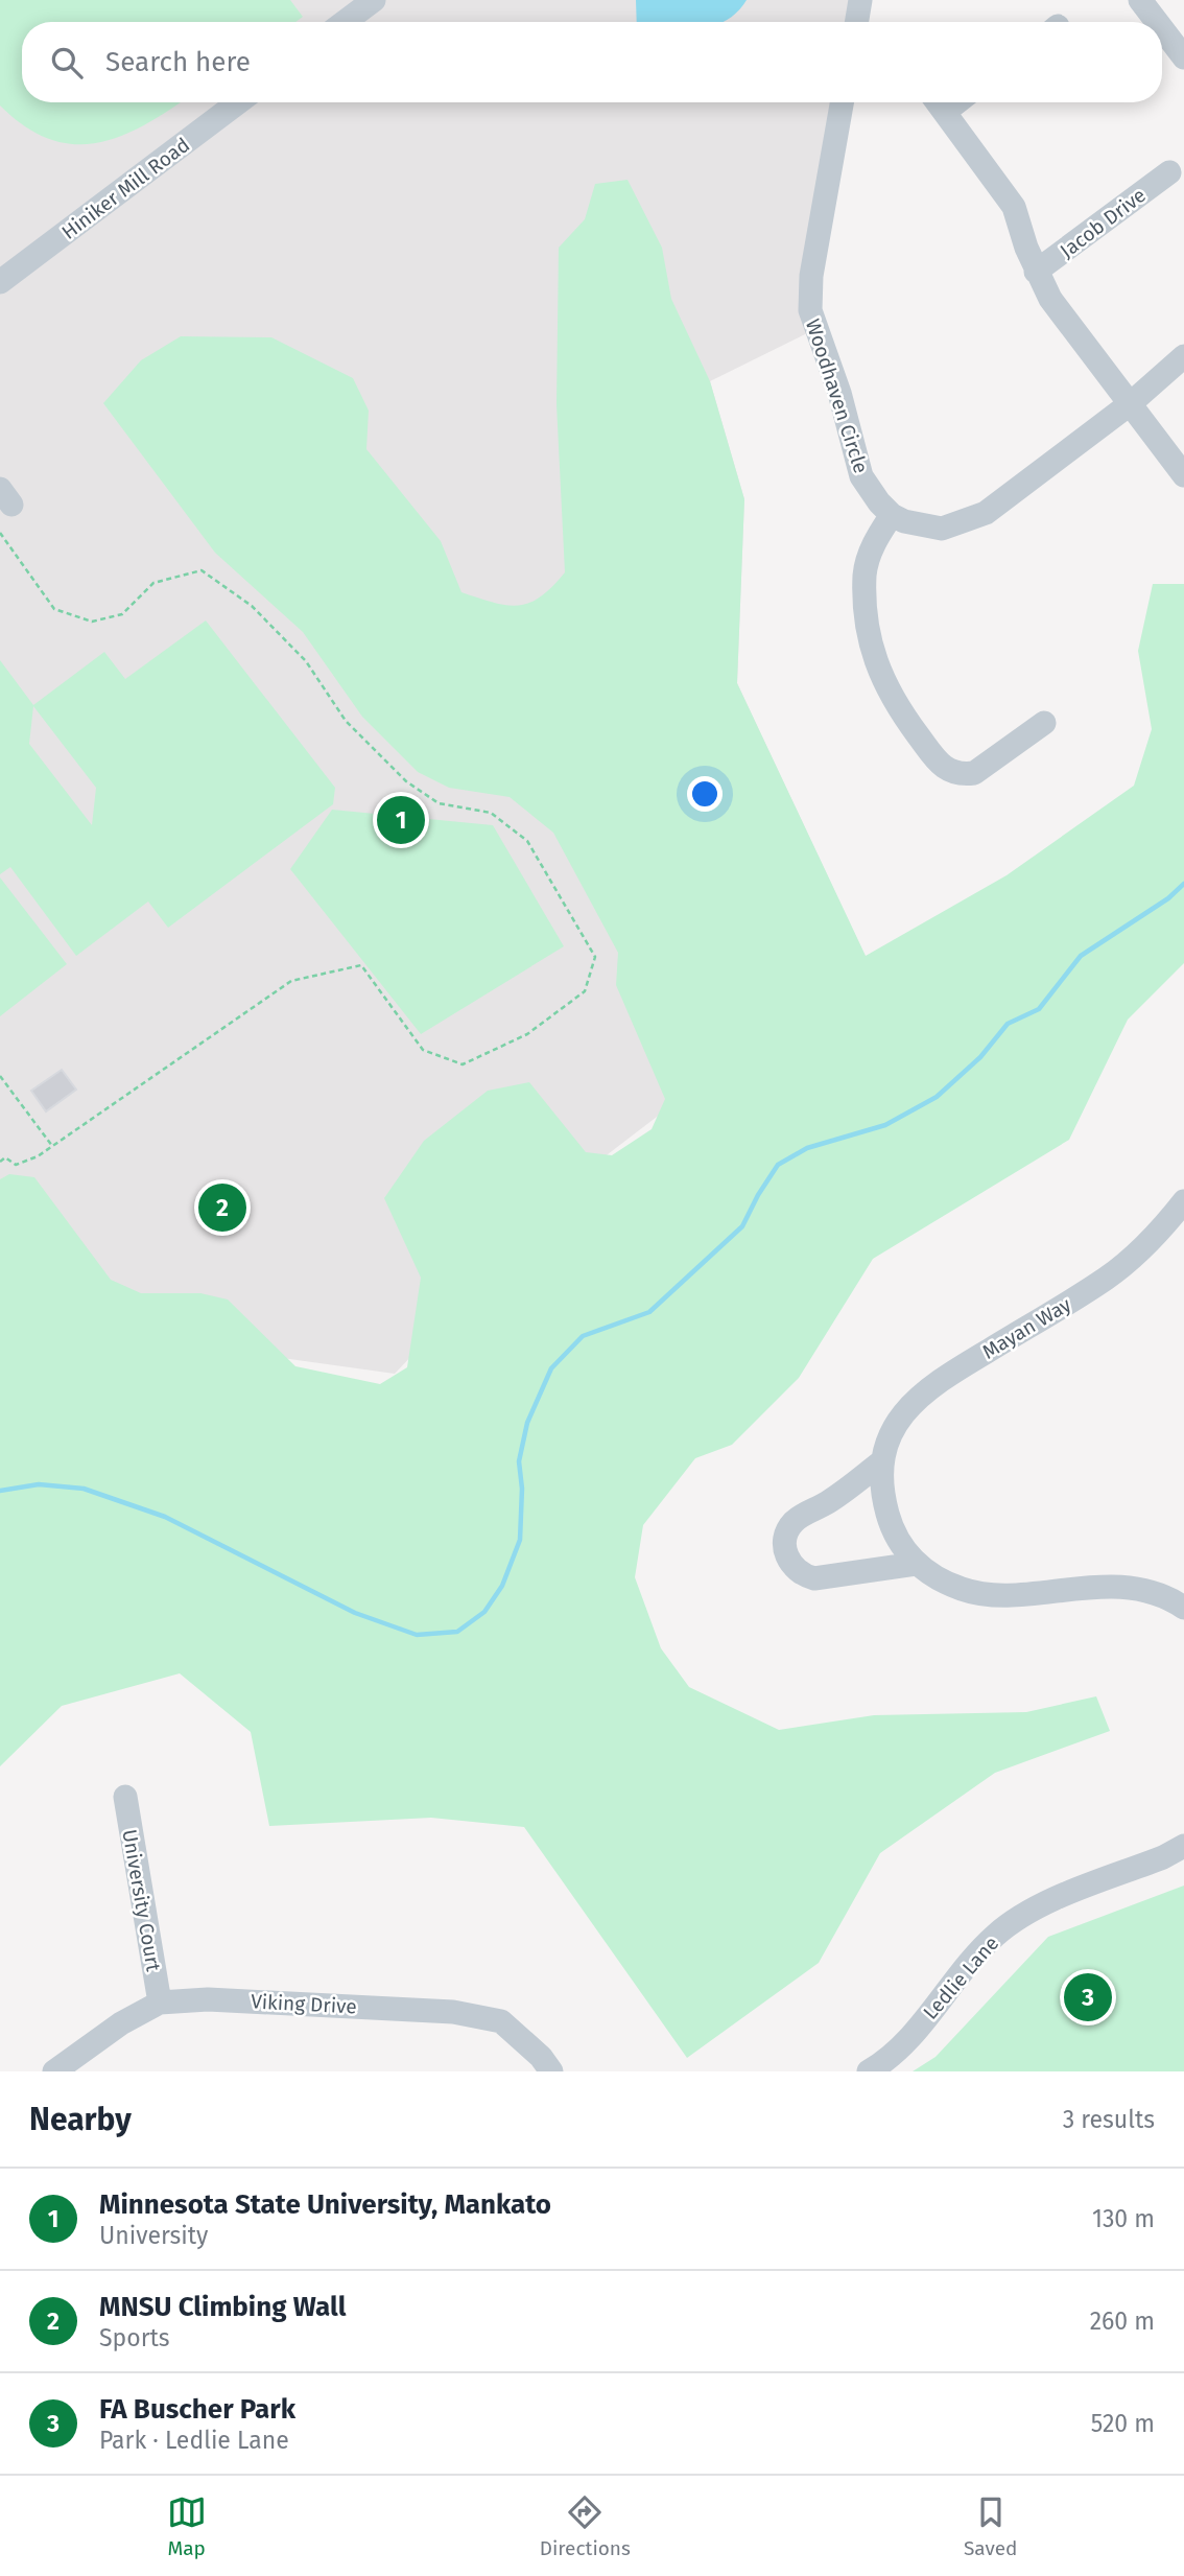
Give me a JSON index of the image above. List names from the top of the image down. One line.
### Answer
{"streets":{"street":["Hiniker Mill Road","Jacob Drive","Woodhaven Circle","Mayan Way","University Court","Ledlie Lane","Viking Drive"]},"crossings":[["University Court","Viking Drive"]],"page":{"search":"Search here","pins":["1","2","3"],"heading":["Nearby","3 results"],"list":[{"mark":"1","name":"Minnesota State University, Mankato","note":"University","value":"130 m"},{"mark":"2","name":"MNSU Climbing Wall","note":"Sports","value":"260 m"},{"mark":"3","name":"FA Buscher Park","note":"Park · Ledlie Lane","value":"520 m"}],"nav":["Map","Directions","Saved"]}}
